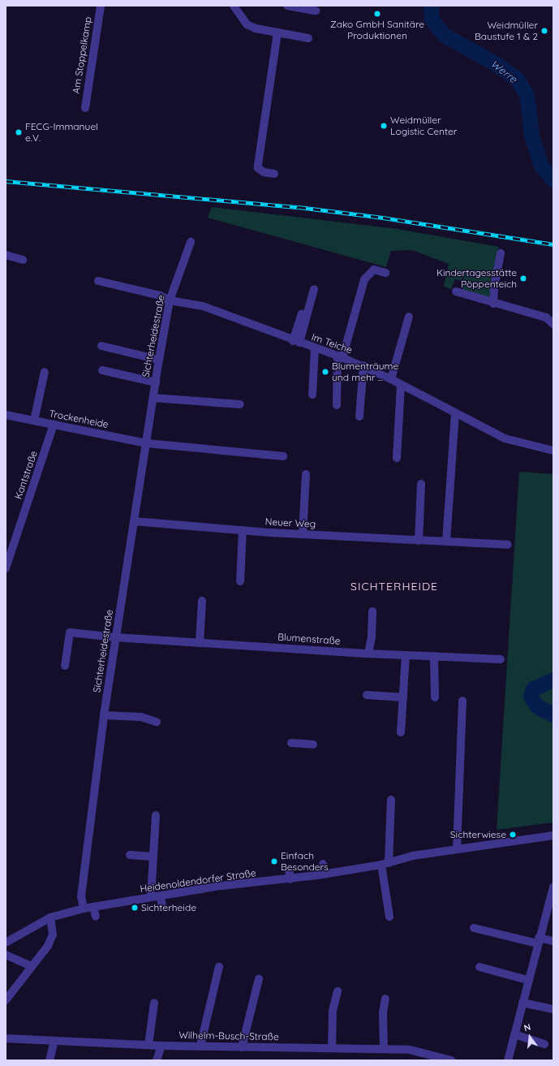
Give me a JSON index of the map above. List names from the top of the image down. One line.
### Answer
{"streets":{"street":["Am Stoppelkamp","Sichterheidestraße","Im Teiche","Trockenheide","Kantstraße","Neuer Weg","Blumenstraße","Heidenoldendorfer Straße","Wilhelm-Busch-Straße"]},"crossings":[["Sichterheidestraße","Im Teiche"],["Sichterheidestraße","Trockenheide"],["Sichterheidestraße","Neuer Weg"],["Sichterheidestraße","Blumenstraße"],["Sichterheidestraße","Heidenoldendorfer Straße"],["Trockenheide","Kantstraße"]],"districts":["SICHTERHEIDE"],"water":["Werre"],"places":["Zako GmbH Sanitäre Produktionen","Weidmüller Baustufe 1 & 2","Weidmüller Logistic Center","FECG-Immanuel e.V.","Kindertagesstätte Pöppenteich","Blumenträume und mehr ...","Sichterwiese","Einfach Besonders","Sichterheide"],"north":"top"}
